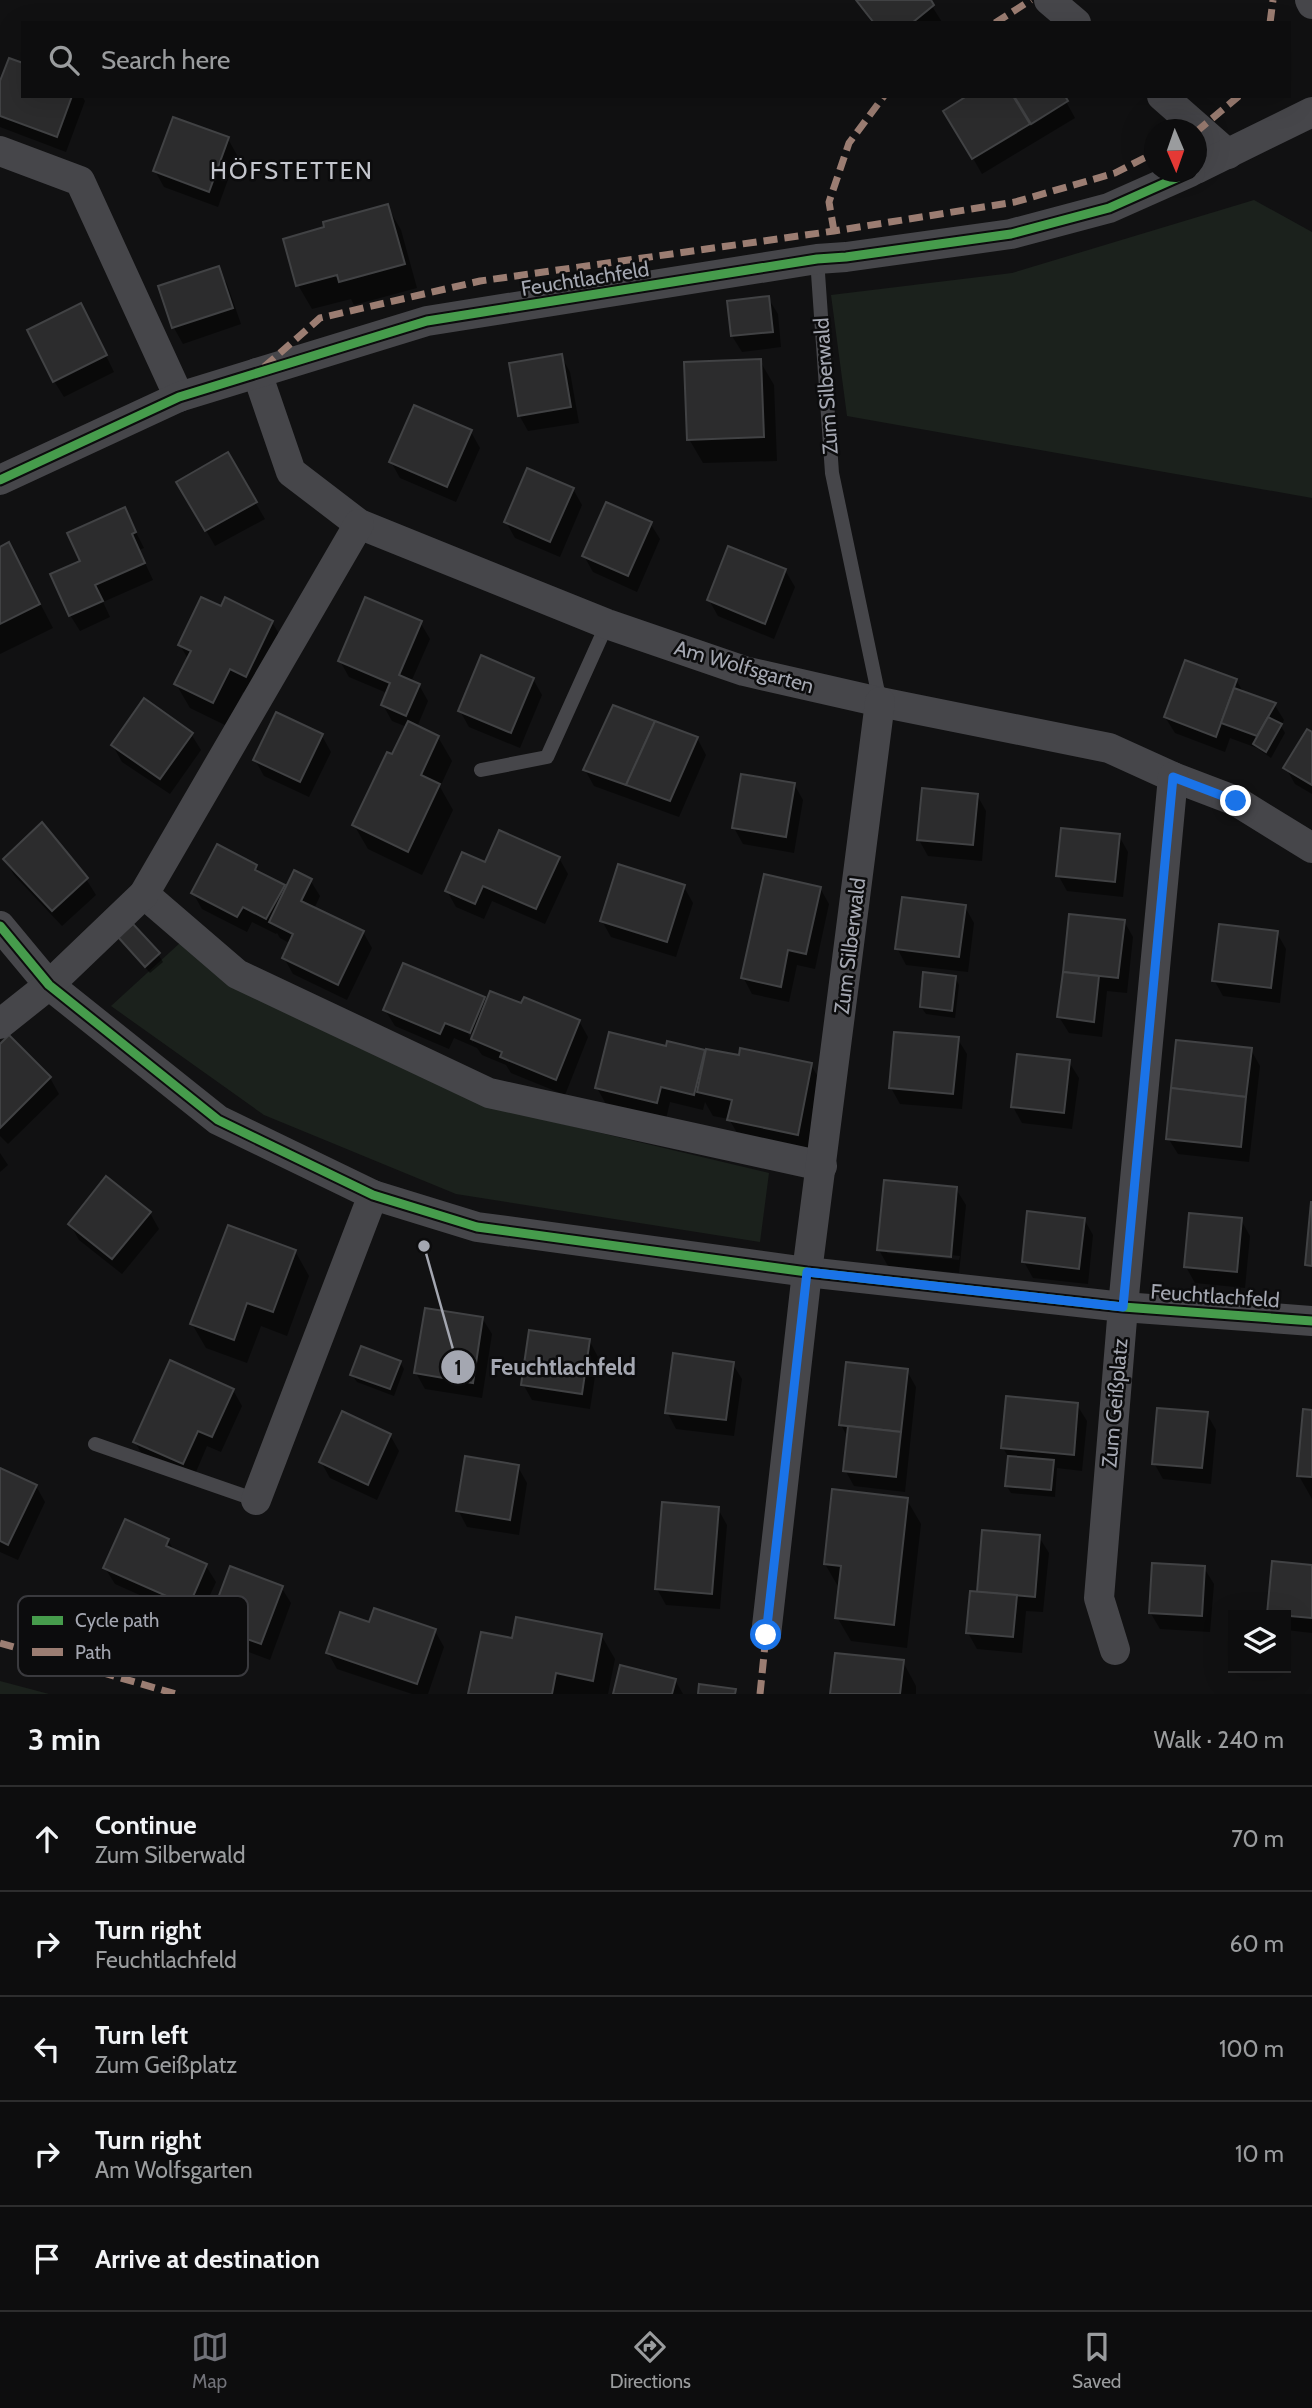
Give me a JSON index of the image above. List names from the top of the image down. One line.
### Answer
{"streets":{"street":["Feuchtlachfeld","Zum Silberwald","Am Wolfsgarten","Zum Geißplatz"]},"crossings":[["Feuchtlachfeld","Zum Silberwald"],["Feuchtlachfeld","Am Wolfsgarten"],["Feuchtlachfeld","Zum Geißplatz"],["Zum Silberwald","Am Wolfsgarten"],["Am Wolfsgarten","Zum Geißplatz"]],"districts":["HÖFSTETTEN"],"places":["Feuchtlachfeld"],"legend":["Cycle path","Path"],"north":"bottom","page":{"search":"Search here","heading":["3 min","Walk · 240 m"],"list":[["Continue","Zum Silberwald","70 m"],["Turn right","Feuchtlachfeld","60 m"],["Turn left","Zum Geißplatz","100 m"],["Turn right","Am Wolfsgarten","10 m"],"Arrive at destination"],"nav":["Map","Directions","Saved"]}}
